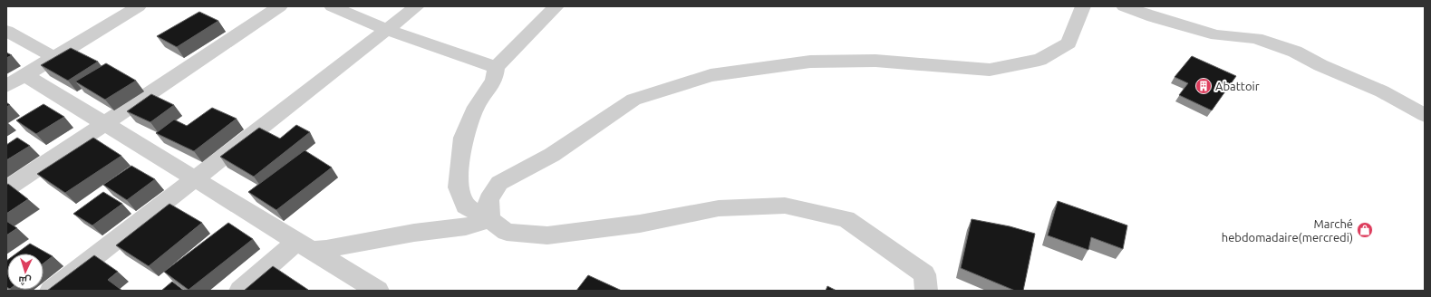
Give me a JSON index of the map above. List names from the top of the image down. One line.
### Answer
{"places":{"building":["Abattoir"],"shop":["Marché hebdomadaire(mercredi)"]},"north":"bottom"}
